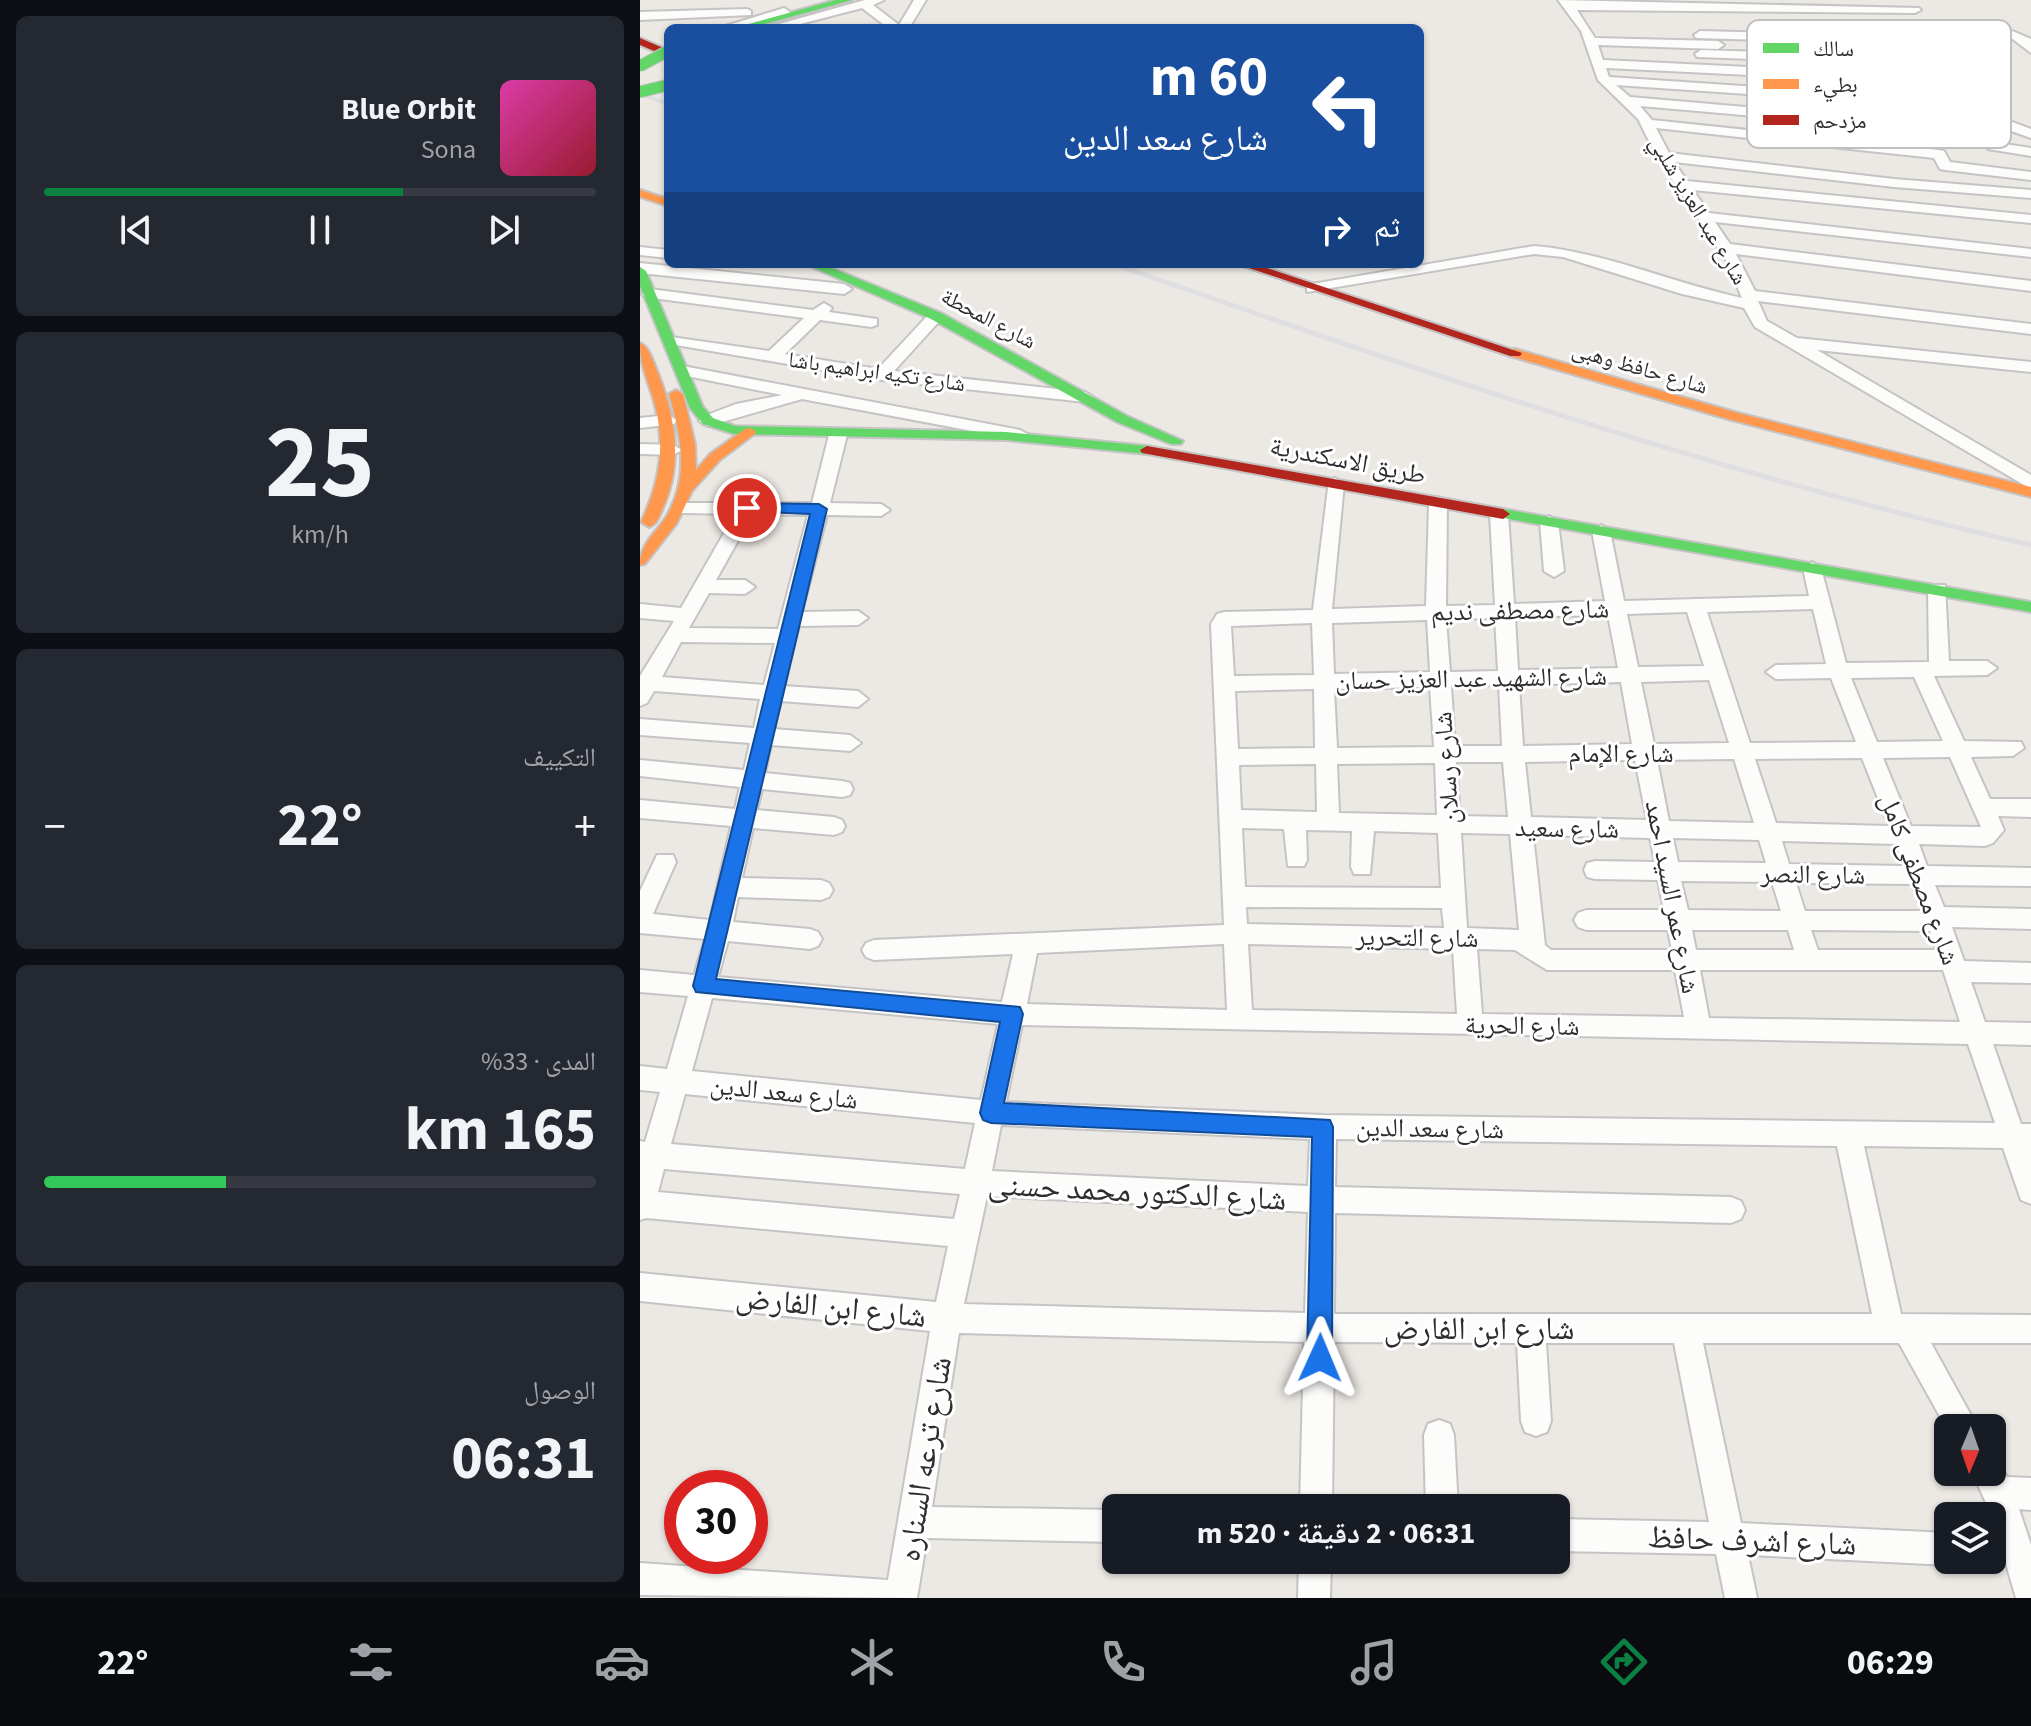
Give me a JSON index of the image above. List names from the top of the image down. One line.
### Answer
{"streets":{"main road":["شارع المحطة","شارع حافظ وهبى","طريق الاسكندرية"],"street":["شارع عبد العزيز شلبي","شارع تكيه ابراهيم باشا","شارع مصطفى نديم","شارع الشهيد عبد العزيز حسان","شارع الإمام","شارع رسلان","شارع سعيد","شارع النصر","شارع مصطفى كامل","شارع عمر السيد احمد","شارع التحرير","شارع الحرية","شارع سعد الدين","شارع الدكتور محمد حسنى","شارع ابن الفارض","شارع ترعه السناره","شارع اشرف حافظ"]},"crossings":[["شارع المحطة","شارع تكيه ابراهيم باشا"],["شارع المحطة","طريق الاسكندرية"],["شارع تكيه ابراهيم باشا","طريق الاسكندرية"],["طريق الاسكندرية","شارع رسلان"],["طريق الاسكندرية","شارع مصطفى كامل"],["طريق الاسكندرية","شارع عمر السيد احمد"],["شارع مصطفى نديم","شارع الشهيد عبد العزيز حسان"],["شارع مصطفى نديم","شارع رسلان"],["شارع مصطفى نديم","شارع مصطفى كامل"],["شارع مصطفى نديم","شارع عمر السيد احمد"],["شارع الشهيد عبد العزيز حسان","شارع رسلان"],["شارع الشهيد عبد العزيز حسان","شارع عمر السيد احمد"],["شارع الإمام","شارع رسلان"],["شارع الإمام","شارع مصطفى كامل"],["شارع الإمام","شارع عمر السيد احمد"],["شارع رسلان","شارع سعيد"],["شارع رسلان","شارع التحرير"],["شارع رسلان","شارع الحرية"],["شارع سعيد","شارع مصطفى كامل"],["شارع سعيد","شارع عمر السيد احمد"],["شارع النصر","شارع مصطفى كامل"],["شارع النصر","شارع عمر السيد احمد"],["شارع مصطفى كامل","شارع التحرير"],["شارع مصطفى كامل","شارع الحرية"],["شارع مصطفى كامل","شارع سعد الدين"],["شارع عمر السيد احمد","شارع التحرير"],["شارع عمر السيد احمد","شارع الحرية"],["شارع التحرير","شارع ترعه السناره"],["شارع الحرية","شارع ترعه السناره"],["شارع سعد الدين","شارع ترعه السناره"],["شارع الدكتور محمد حسنى","شارع ترعه السناره"],["شارع ابن الفارض","شارع ترعه السناره"]],"legend":["سالك","بطيء","مزدحم"],"north":"bottom","page":{"turn":["60 m","شارع سعد الدين"],"song":["Blue Orbit","Sona"],"then":"ثم","tile":[["25","km/h"],"التكييف",["المدى · 33%","165 km"],["الوصول","06:31"]],"heat":["−","22°","+"],"limit":"30","trip":"06:31 · 2 دقيقة · 520 m","tabs":["06:29","22°"]}}
